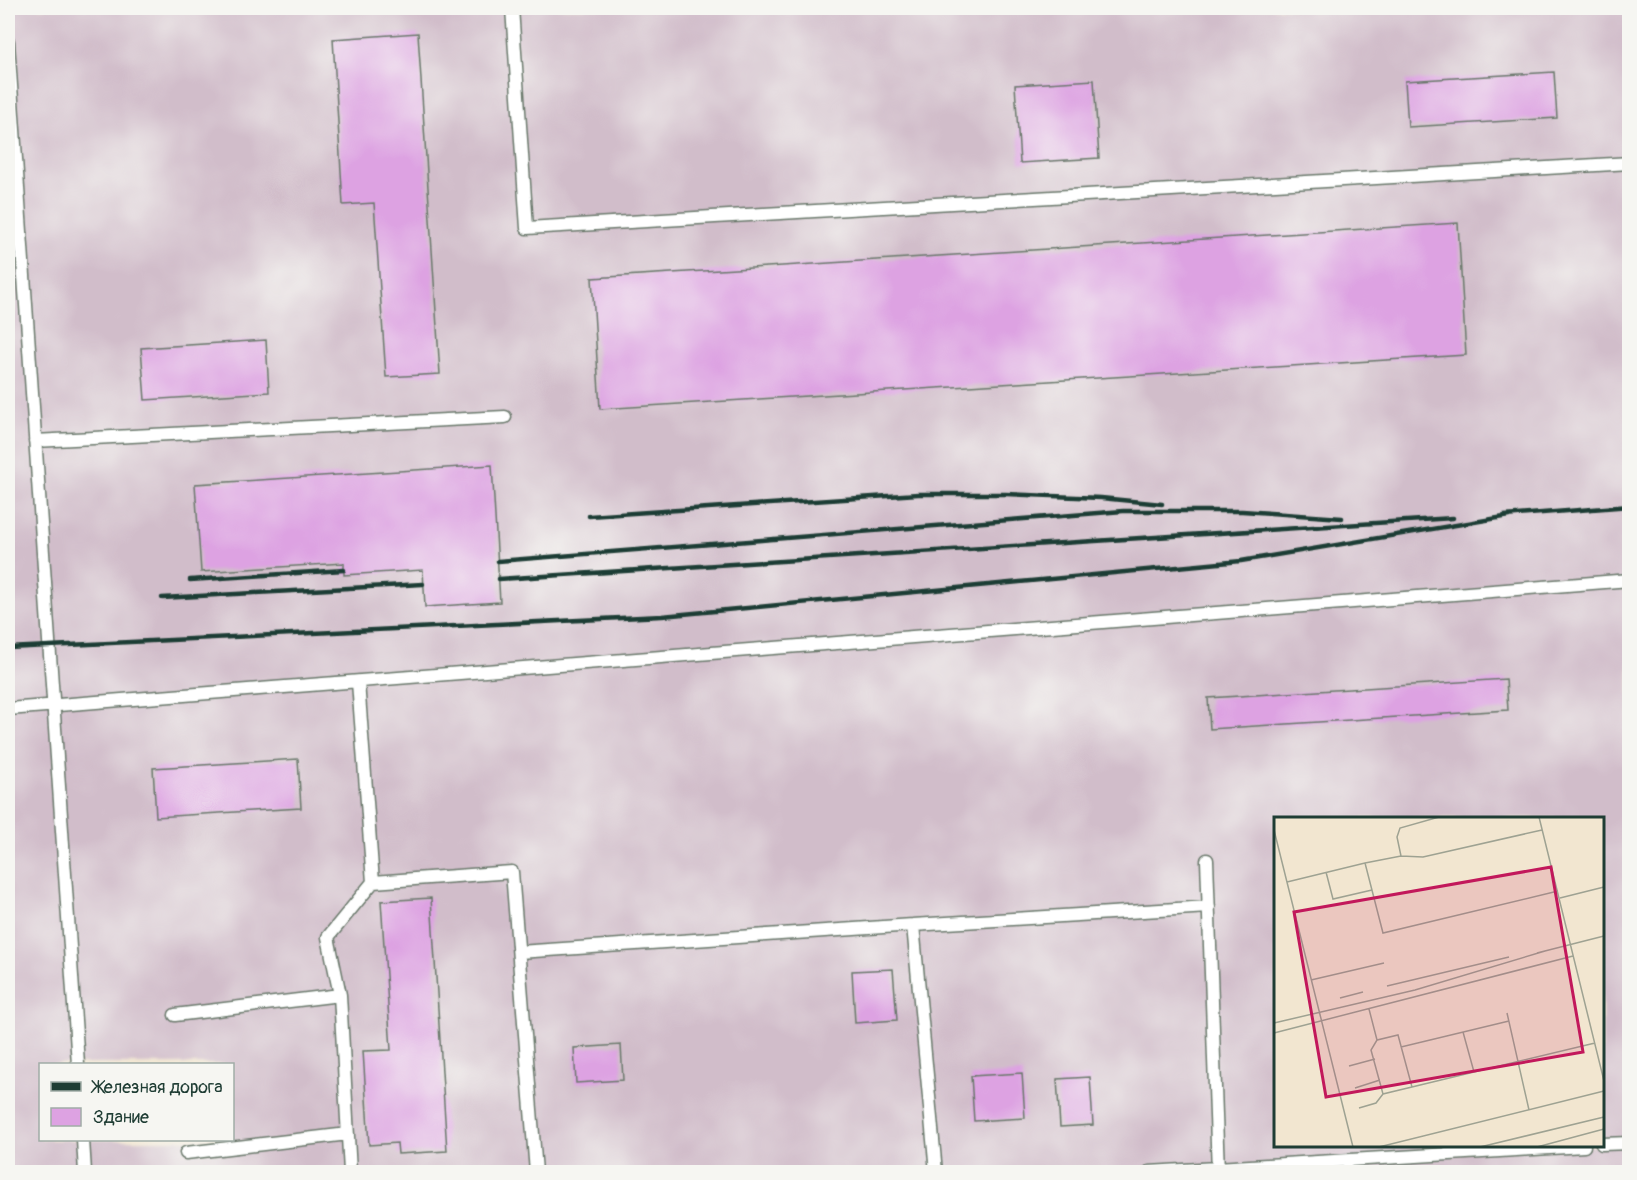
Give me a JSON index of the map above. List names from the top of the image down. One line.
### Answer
{"legend":["Железная дорога","Здание"]}
